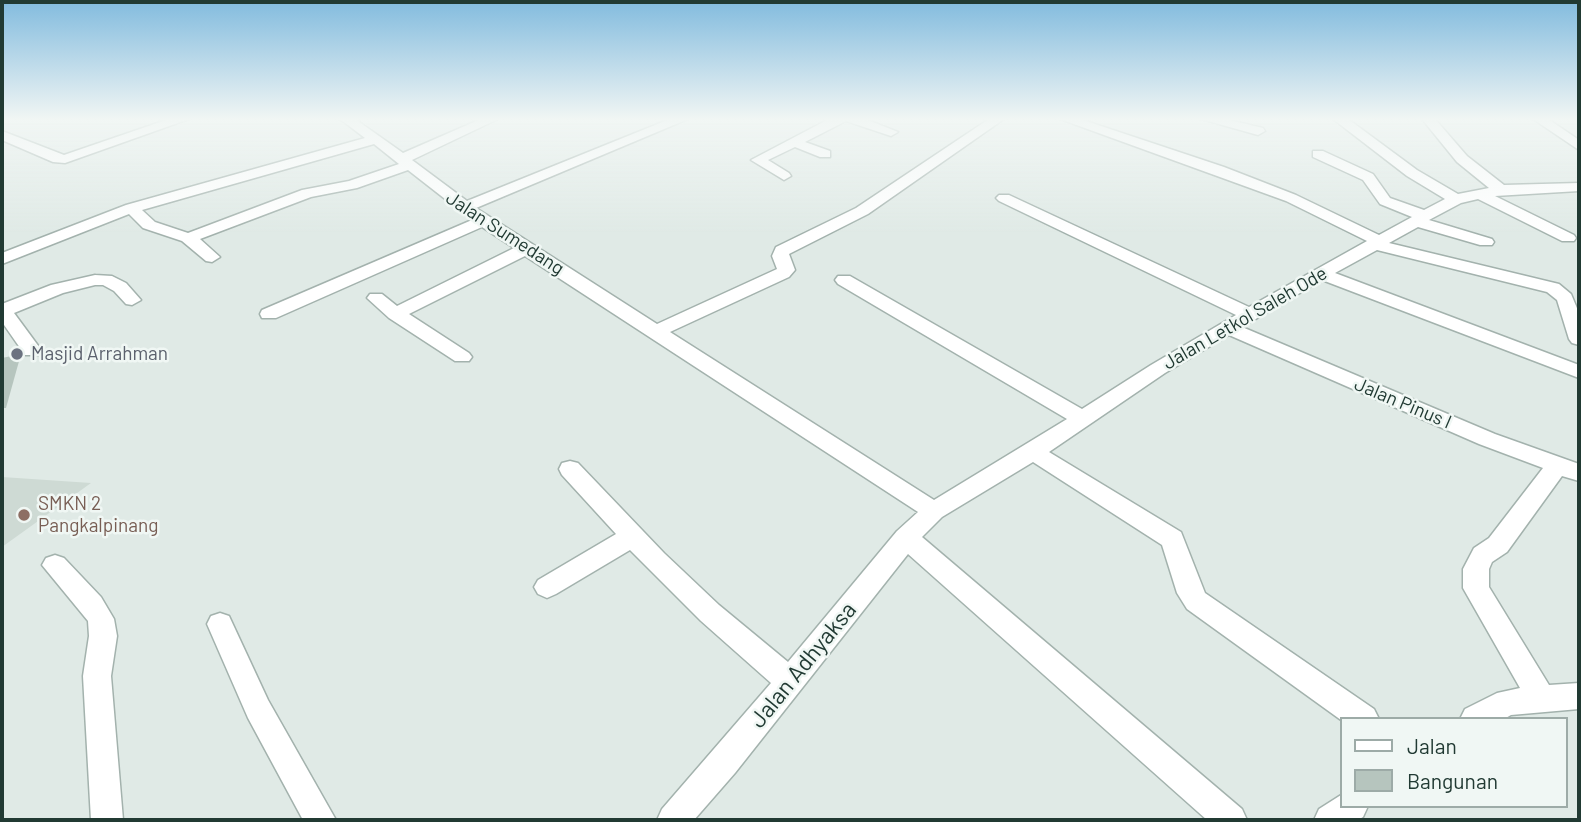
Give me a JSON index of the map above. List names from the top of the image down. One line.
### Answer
{"streets":{"street":["Jalan Sumedang","Jalan Letkol Saleh Ode","Jalan Pinus I","Jalan Adhyaksa"]},"crossings":[["Jalan Sumedang","Jalan Letkol Saleh Ode"],["Jalan Sumedang","Jalan Adhyaksa"],["Jalan Letkol Saleh Ode","Jalan Pinus I"],["Jalan Letkol Saleh Ode","Jalan Adhyaksa"]],"places":["Masjid Arrahman","SMKN 2 Pangkalpinang"],"legend":["Jalan","Bangunan"]}
